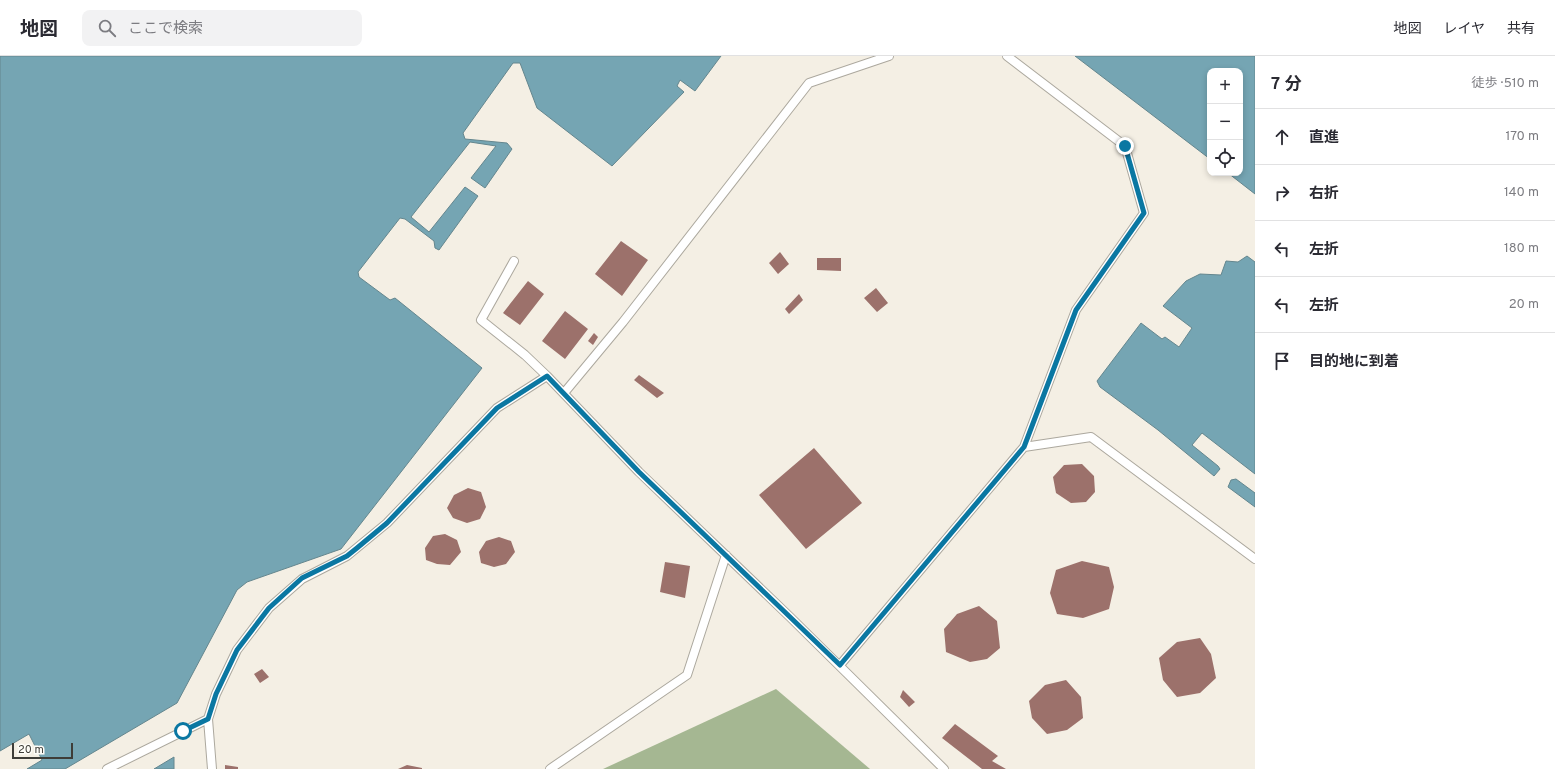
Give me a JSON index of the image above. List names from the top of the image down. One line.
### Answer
{"scale_bar":"20 m","page":{"header":"地図","search":"ここで検索","nav":["地図","レイヤ","共有"],"heading":["7 分","徒歩 · 510 m"],"map_buttons":["+","−"],"list":[["直進","170 m"],["右折","140 m"],["左折","180 m"],["左折","20 m"],"目的地に到着"],"scale":"20 m"}}
